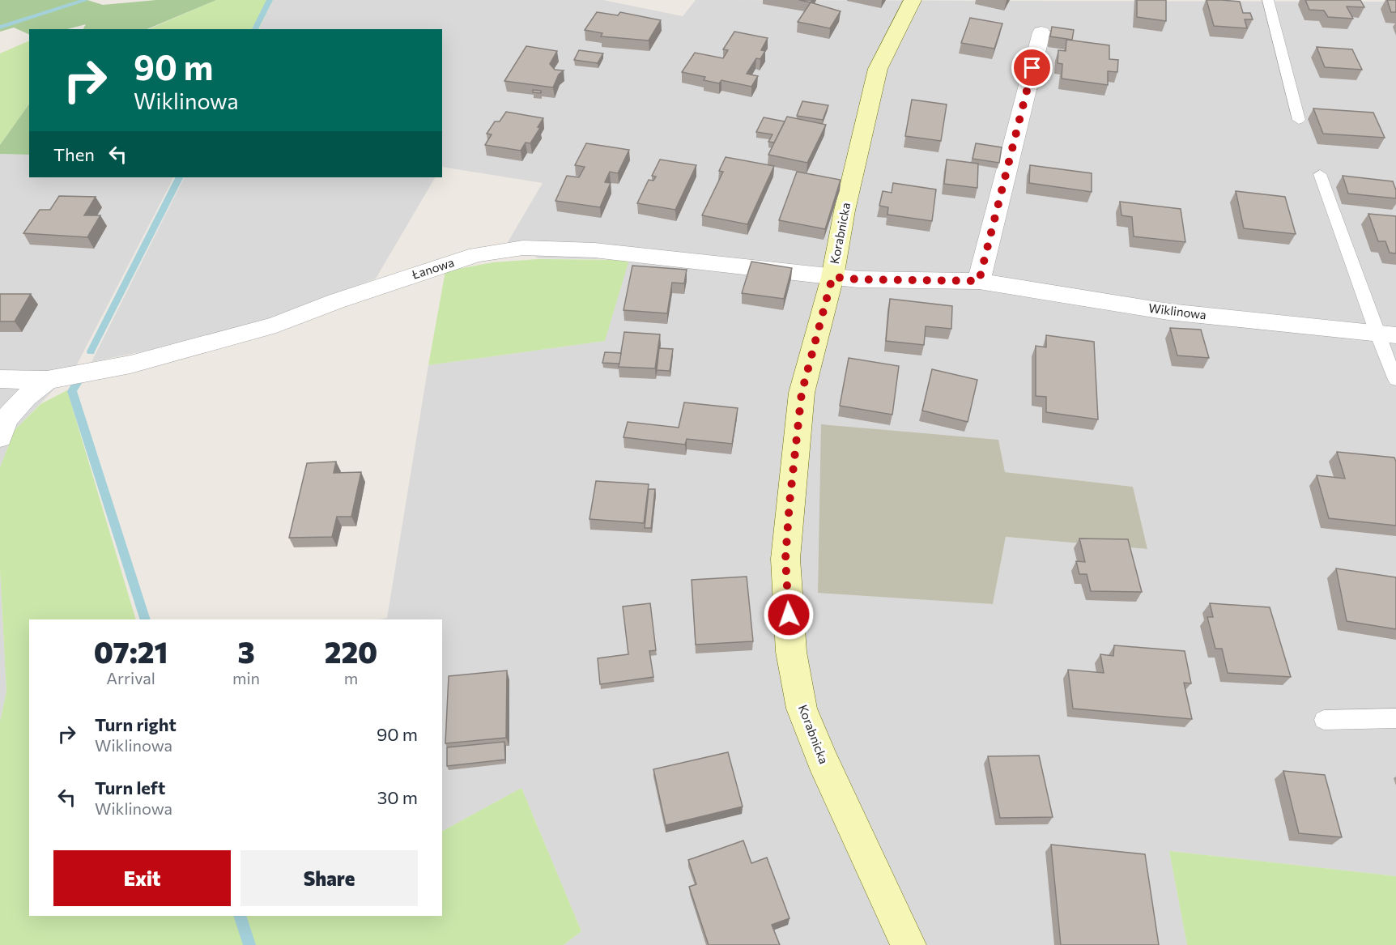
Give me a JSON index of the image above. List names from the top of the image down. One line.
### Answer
{"streets":{"street":["Korabnicka","Łanowa","Wiklinowa"]},"crossings":[["Korabnicka","Łanowa"],["Korabnicka","Wiklinowa"],["Łanowa","Wiklinowa"]],"page":{"turn":["90 m","Wiklinowa"],"then":"Then","eta":["07:21","Arrival","3","min","220","m"],"list":[{"name":"Turn right","note":"Wiklinowa","value":"90 m"},{"name":"Turn left","note":"Wiklinowa","value":"30 m"}],"buttons":["Exit","Share"]}}
